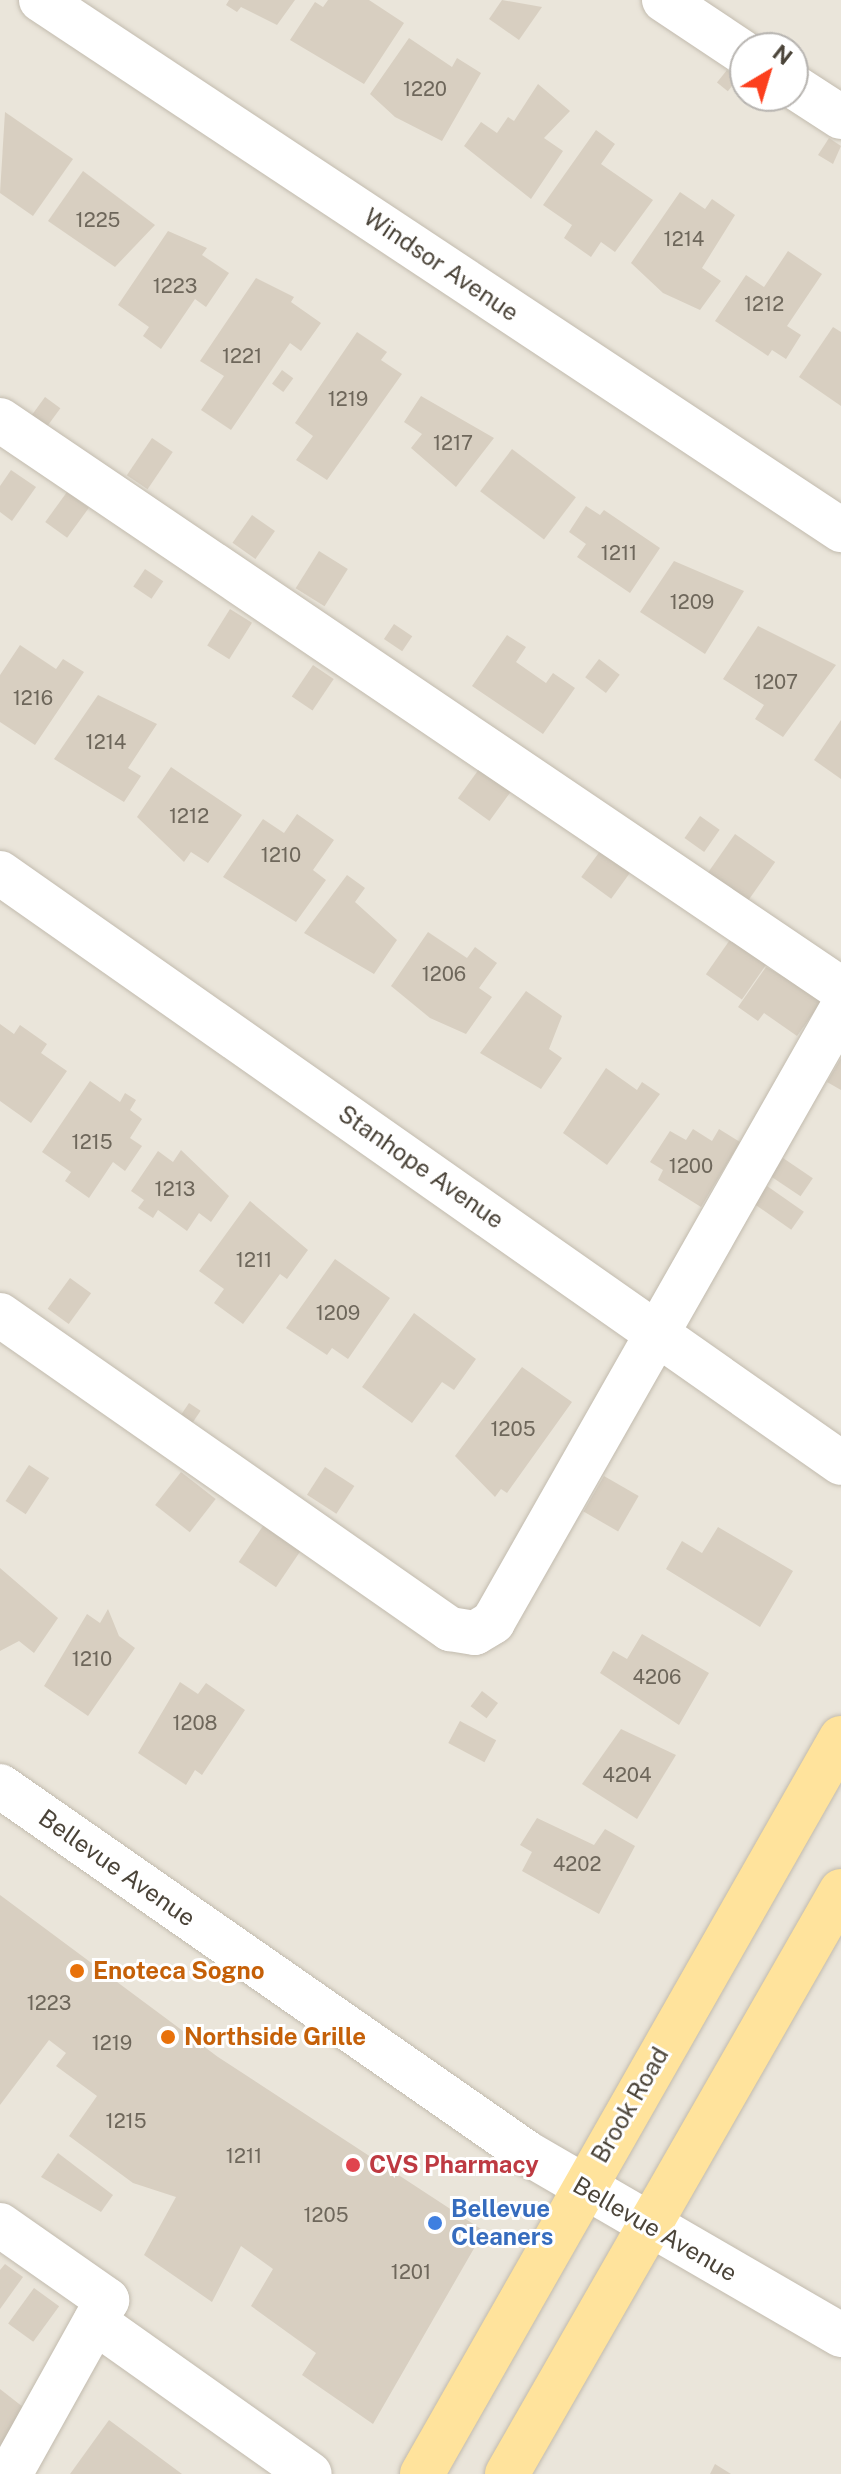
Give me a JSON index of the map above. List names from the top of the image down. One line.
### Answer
{"streets":{"main road":["Brook Road"],"street":["Windsor Avenue","Stanhope Avenue","Bellevue Avenue"]},"crossings":[["Bellevue Avenue","Brook Road"]],"places":["Enoteca Sogno","Northside Grille","CVS Pharmacy","Bellevue Cleaners"],"house_numbers":["1220","1225","1214","1223","1212","1221","1219","1217","1211","1209","1207","1216","1214","1212","1210","1206","1215","1200","1213","1211","1209","1205","1210","4206","1208","4204","4202","1223","1219","1215","1211","1205","1201"],"north":"top right"}
